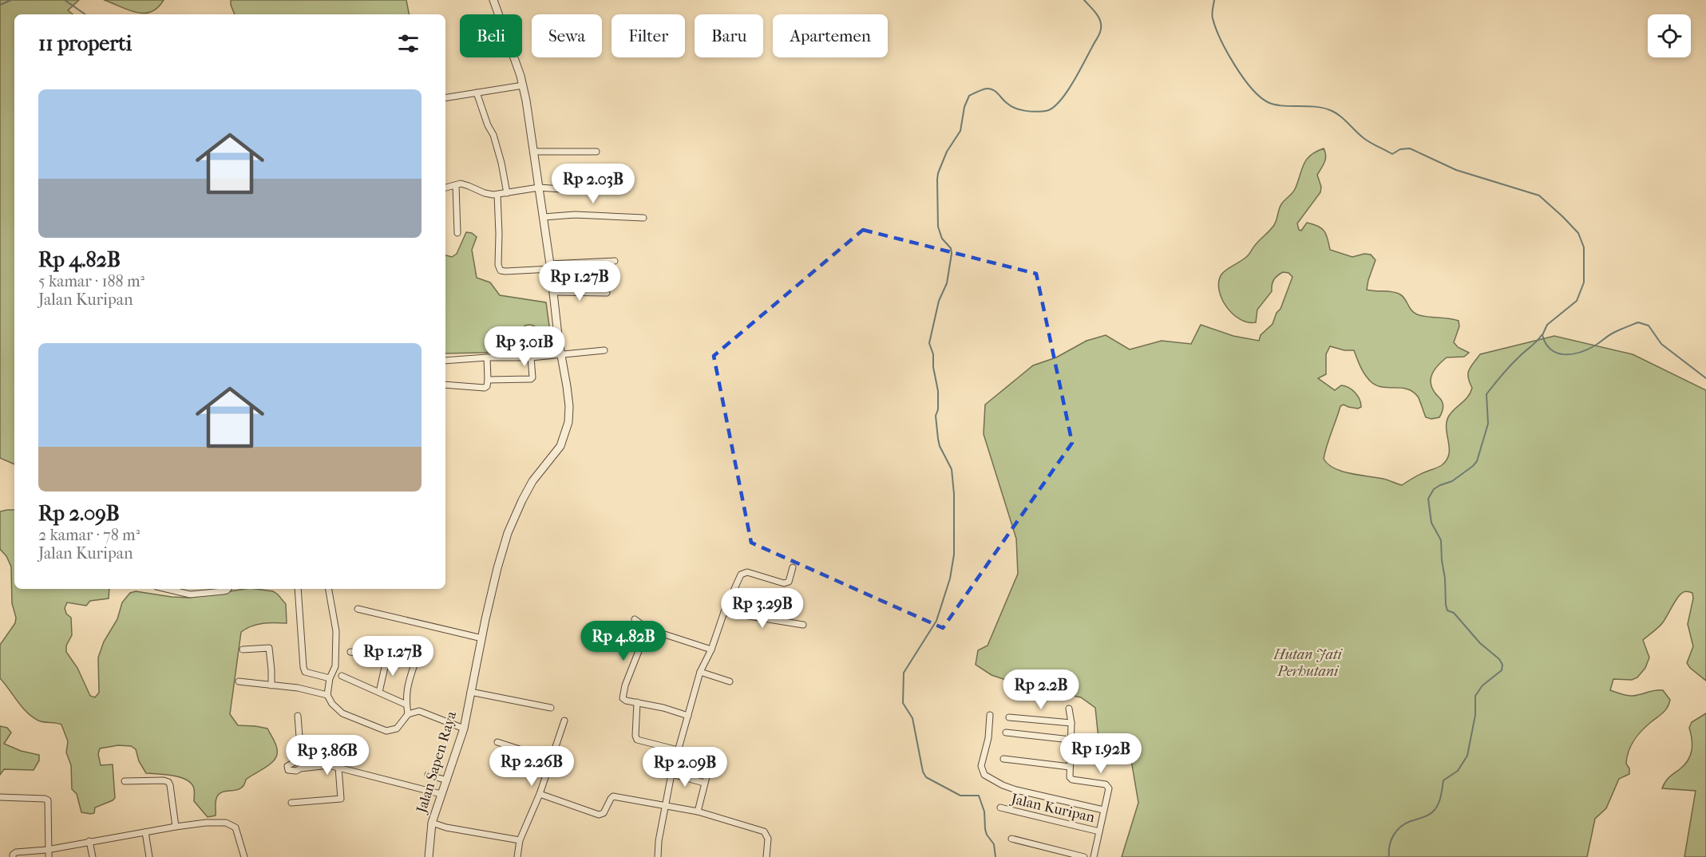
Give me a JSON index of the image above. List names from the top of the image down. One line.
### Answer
{"streets":{"street":["Jalan Sapen Raya","Jalan Kuripan"]},"parks":["Hutan Jati Perhutani"],"page":{"chip":["Beli","Sewa","Filter","Baru","Apartemen"],"heading":"11 properti","list":[{"name":"Rp 4.82B","note":"5 kamar · 188 m² · Jalan Kuripan"},{"name":"Rp 2.09B","note":"2 kamar · 78 m² · Jalan Kuripan"}],"price":["Rp 2.03B","Rp 1.27B","Rp 3.01B","Rp 3.29B","Rp 4.82B","Rp 1.27B","Rp 2.2B","Rp 1.92B","Rp 3.86B","Rp 2.26B","Rp 2.09B"]}}
